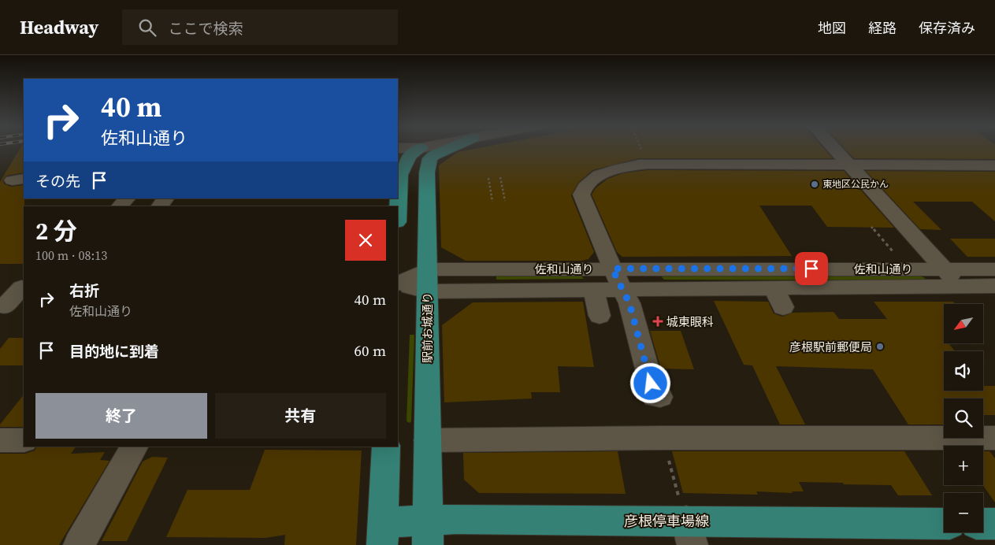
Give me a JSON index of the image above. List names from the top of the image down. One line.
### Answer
{"streets":{"main road":["駅前お城通り","彦根停車場線"],"street":["佐和山通り"]},"crossings":[["佐和山通り","駅前お城通り"],["駅前お城通り","彦根停車場線"]],"places":{"other":["東地区公民かん","彦根駅前郵便局"],"health":["城東眼科"]},"north":"bottom left","page":{"header":"Headway","search":"ここで検索","nav":["地図","経路","保存済み"],"turn":["40 m","佐和山通り"],"then":"その先","heading":["2 分","100 m · 08:13"],"list":[{"name":"右折","note":"佐和山通り","value":"40 m"},{"name":"目的地に到着","value":"60 m"}],"map_buttons":["+","−"],"buttons":["終了","共有"]}}
